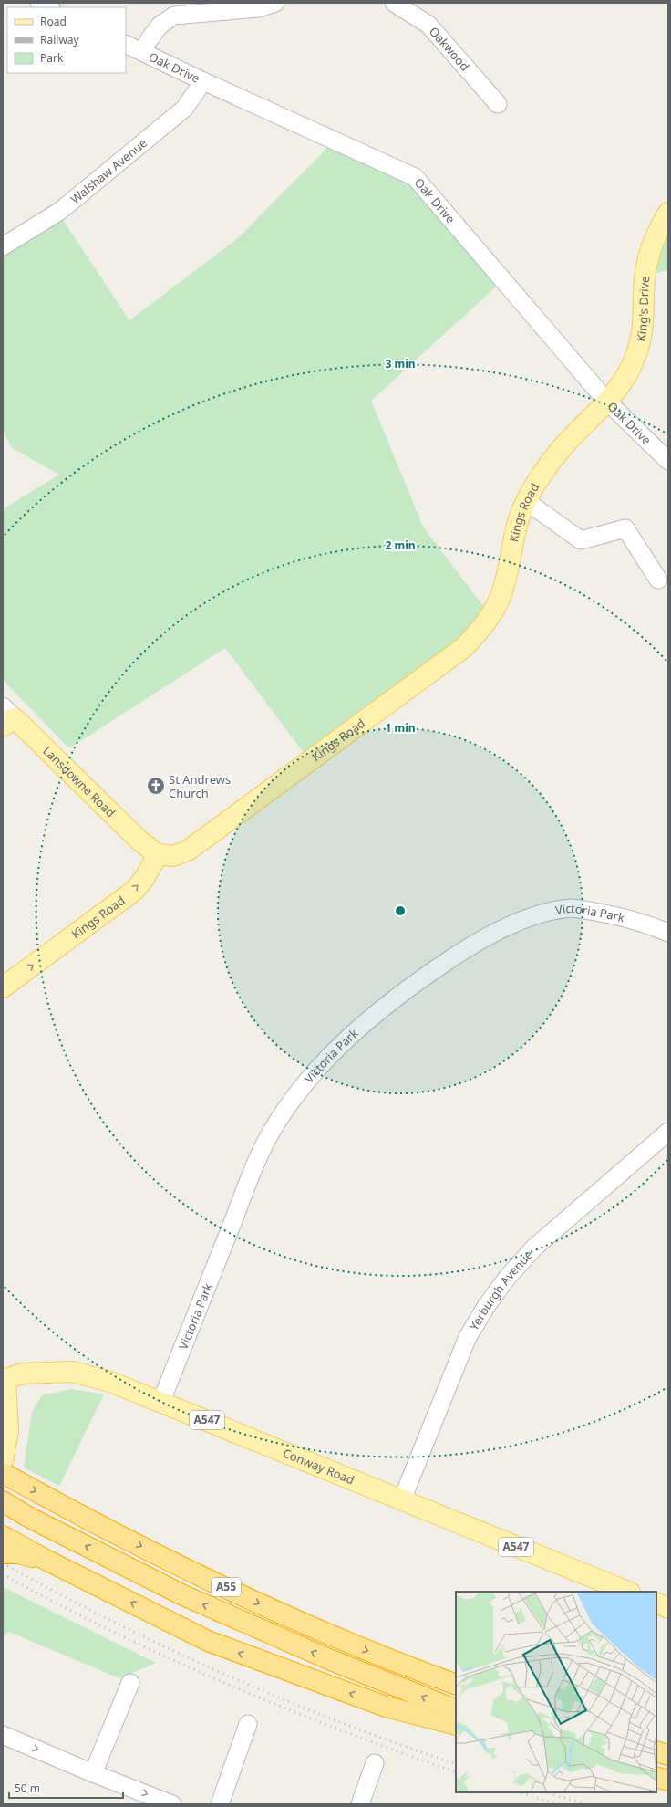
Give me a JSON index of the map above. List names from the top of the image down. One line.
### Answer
{"streets":{"highway":["A55"],"main road":["King's Drive","Kings Road","Lansdowne Road","A547","Conway Road"],"street":["Oakwood","Oak Drive","Walshaw Avenue","Victoria Park","Yerburgh Avenue"]},"crossings":[["Oak Drive","Walshaw Avenue"],["Oak Drive","King's Drive"],["Oak Drive","Kings Road"],["King's Drive","Kings Road"],["Kings Road","Lansdowne Road"],["Victoria Park","Conway Road"],["Yerburgh Avenue","Conway Road"]],"places":{"church":["St Andrews Church"]},"legend":["Road","Railway","Park"],"scale_bar":"50 m","rings":["3 min","2 min","1 min"]}
